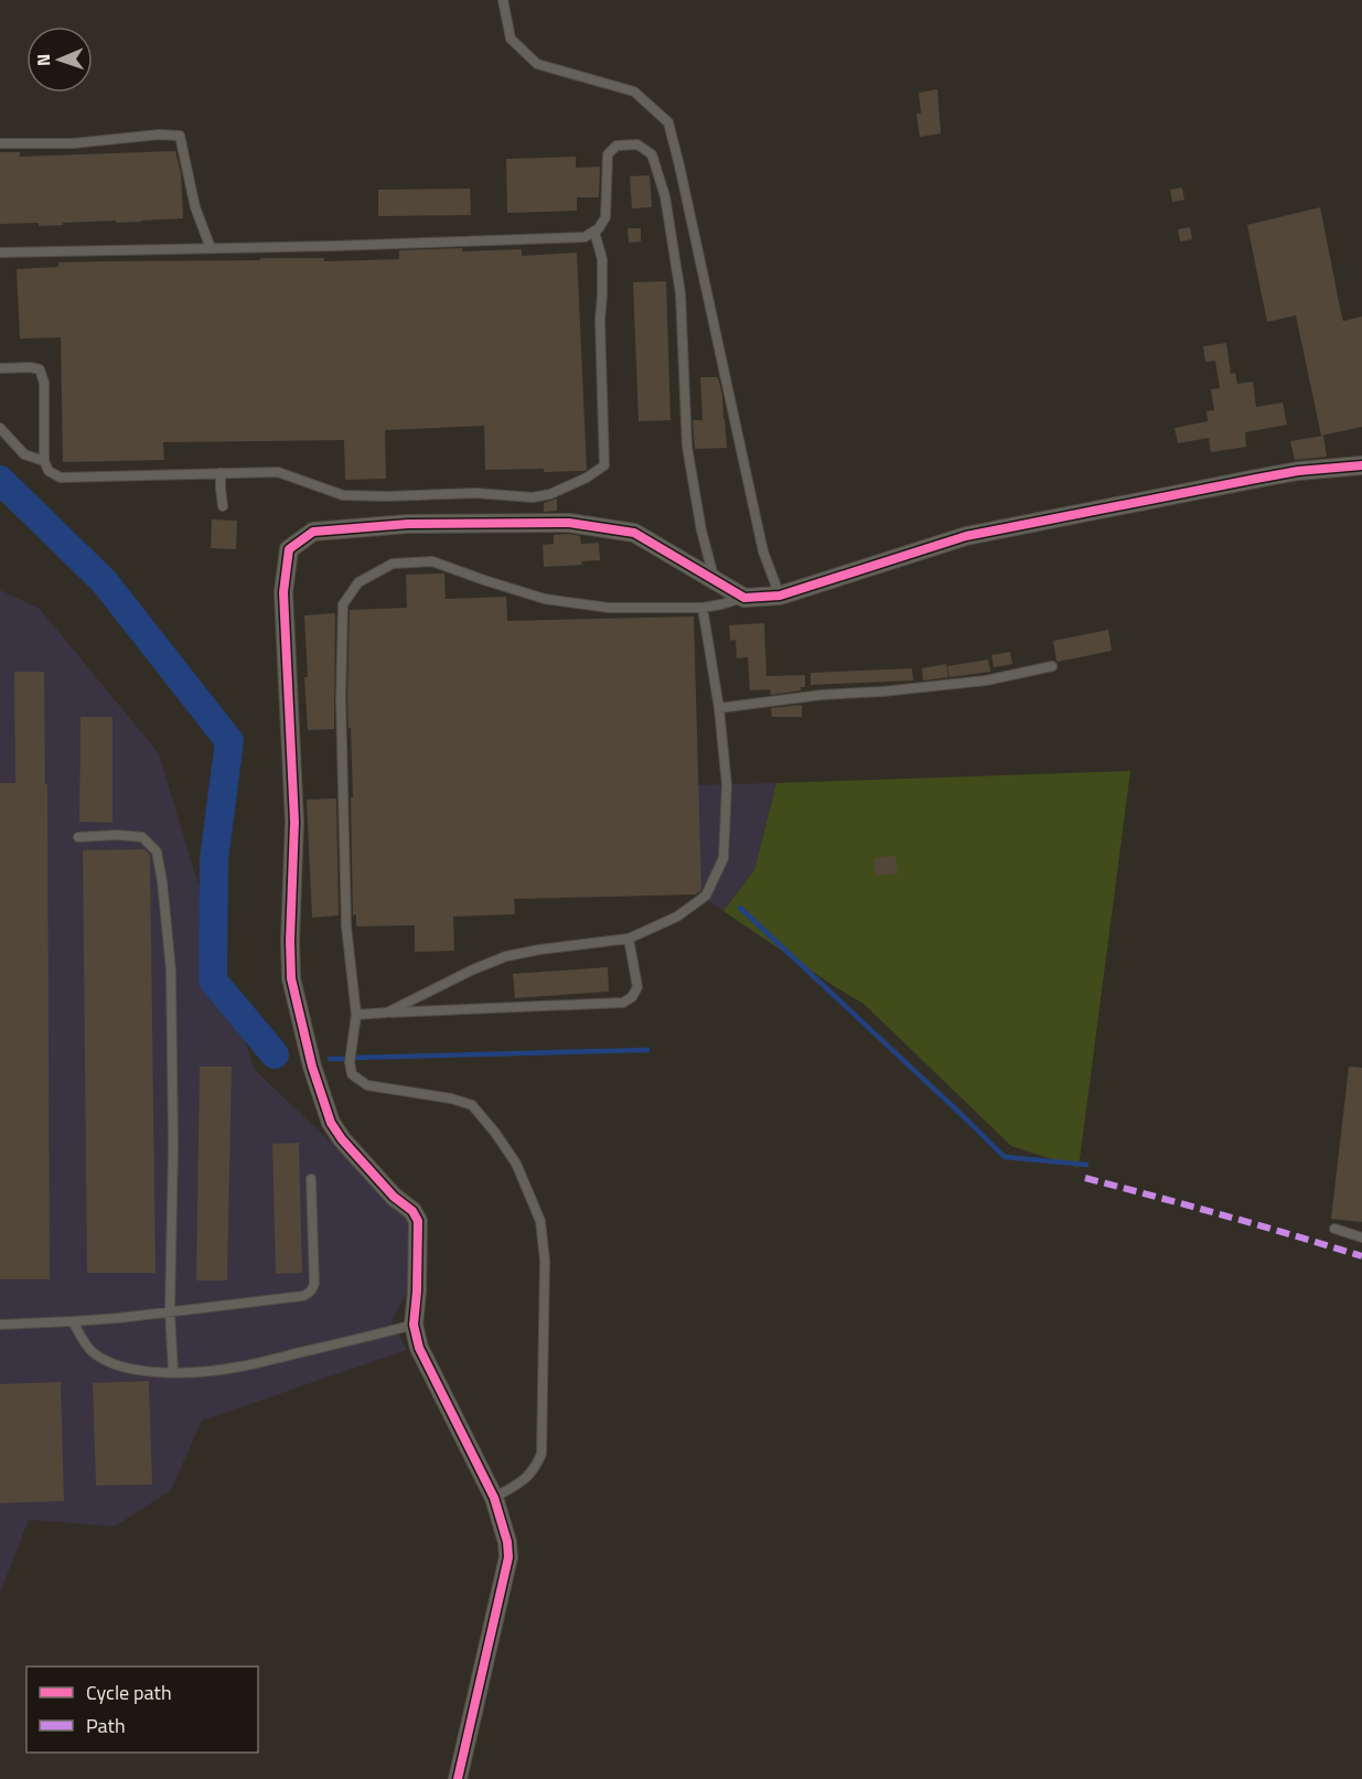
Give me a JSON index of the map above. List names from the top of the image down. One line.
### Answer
{"legend":["Cycle path","Path"],"north":"left"}
